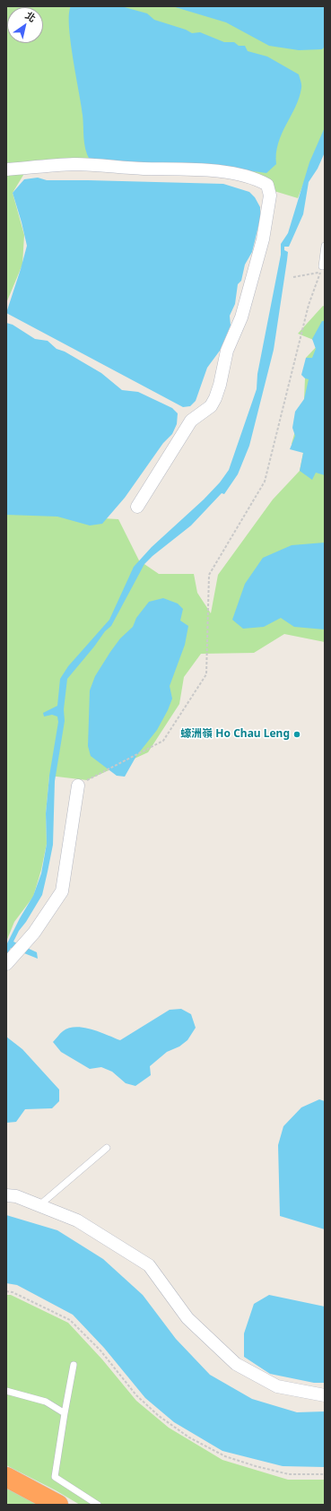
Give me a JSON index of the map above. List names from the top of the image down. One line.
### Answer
{"places":["蠔洲嶺 Ho Chau Leng"],"north":"top right"}
